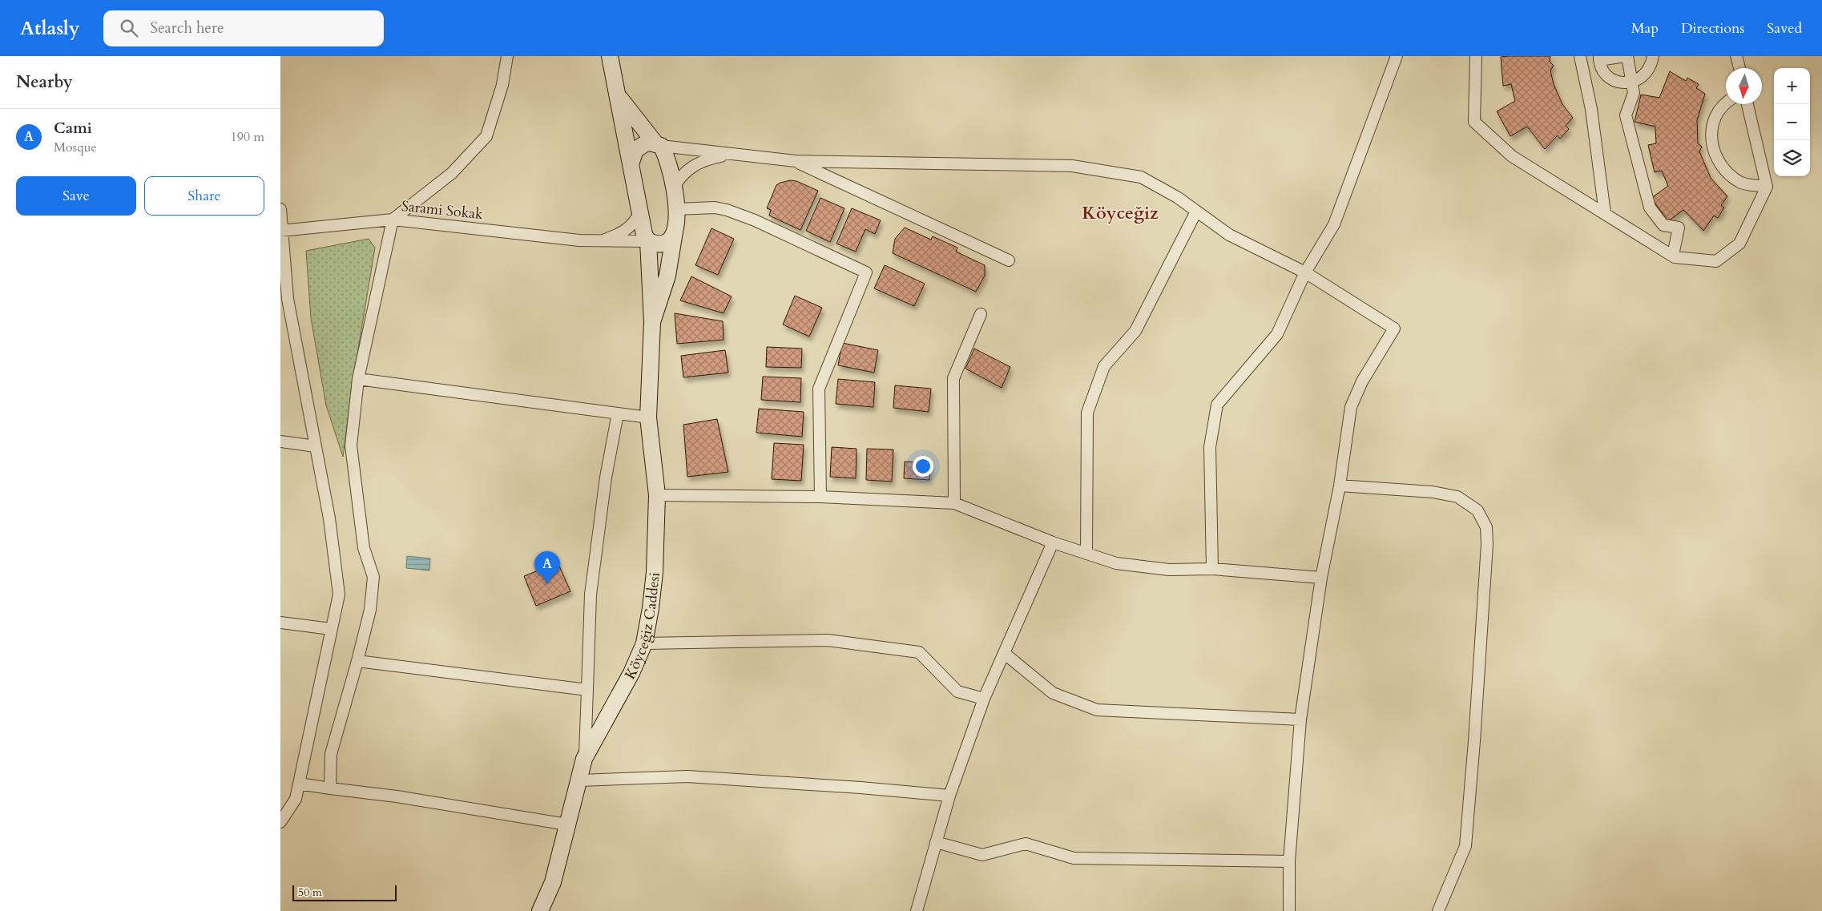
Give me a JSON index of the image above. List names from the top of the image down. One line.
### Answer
{"streets":{"street":["Sarami Sokak","Köyceğiz Caddesi"]},"crossings":[["Sarami Sokak","Köyceğiz Caddesi"]],"districts":["Köyceğiz"],"scale_bar":"50 m","north":"bottom","page":{"header":"Atlasly","search":"Search here","nav":["Map","Directions","Saved"],"heading":"Nearby","map_buttons":["+","−"],"list":[{"mark":"A","name":"Cami","note":"Mosque","value":"190 m"}],"buttons":["Save","Share"],"pins":"A","scale":"50 m"}}
